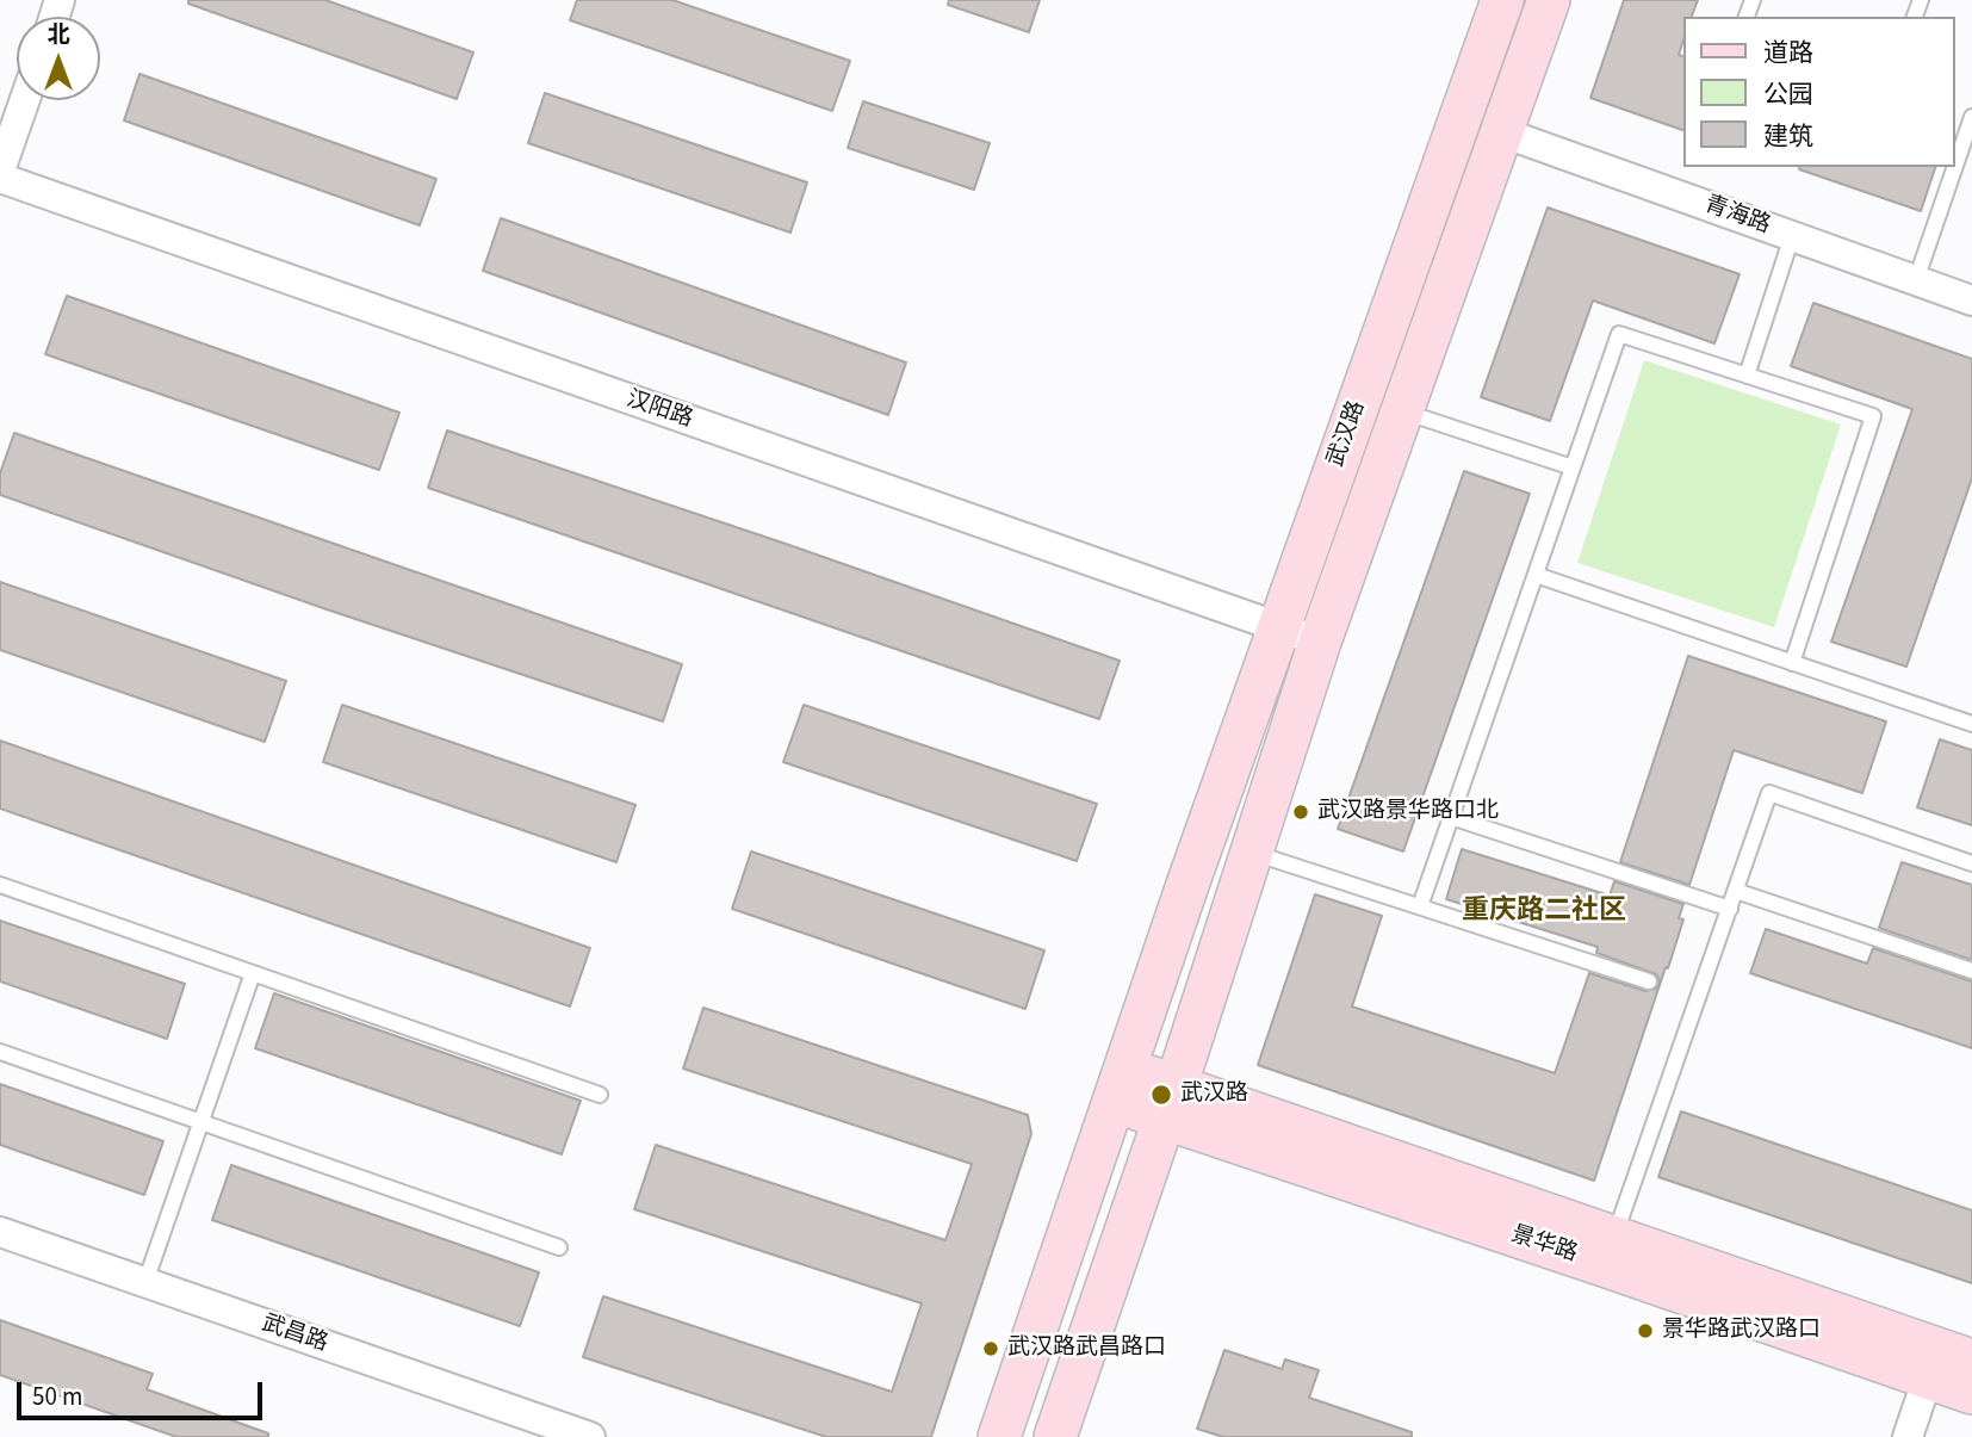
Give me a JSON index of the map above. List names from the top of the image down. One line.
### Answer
{"streets":{"main road":["武汉路","景华路"],"street":["青海路","汉阳路","武昌路"]},"crossings":[["青海路","武汉路"],["汉阳路","武汉路"],["武汉路","景华路"]],"districts":["重庆路二社区"],"places":["武汉路景华路口北","武汉路","景华路武汉路口","武汉路武昌路口"],"legend":["道路","公园","建筑"],"scale_bar":"50 m","north":"top"}
